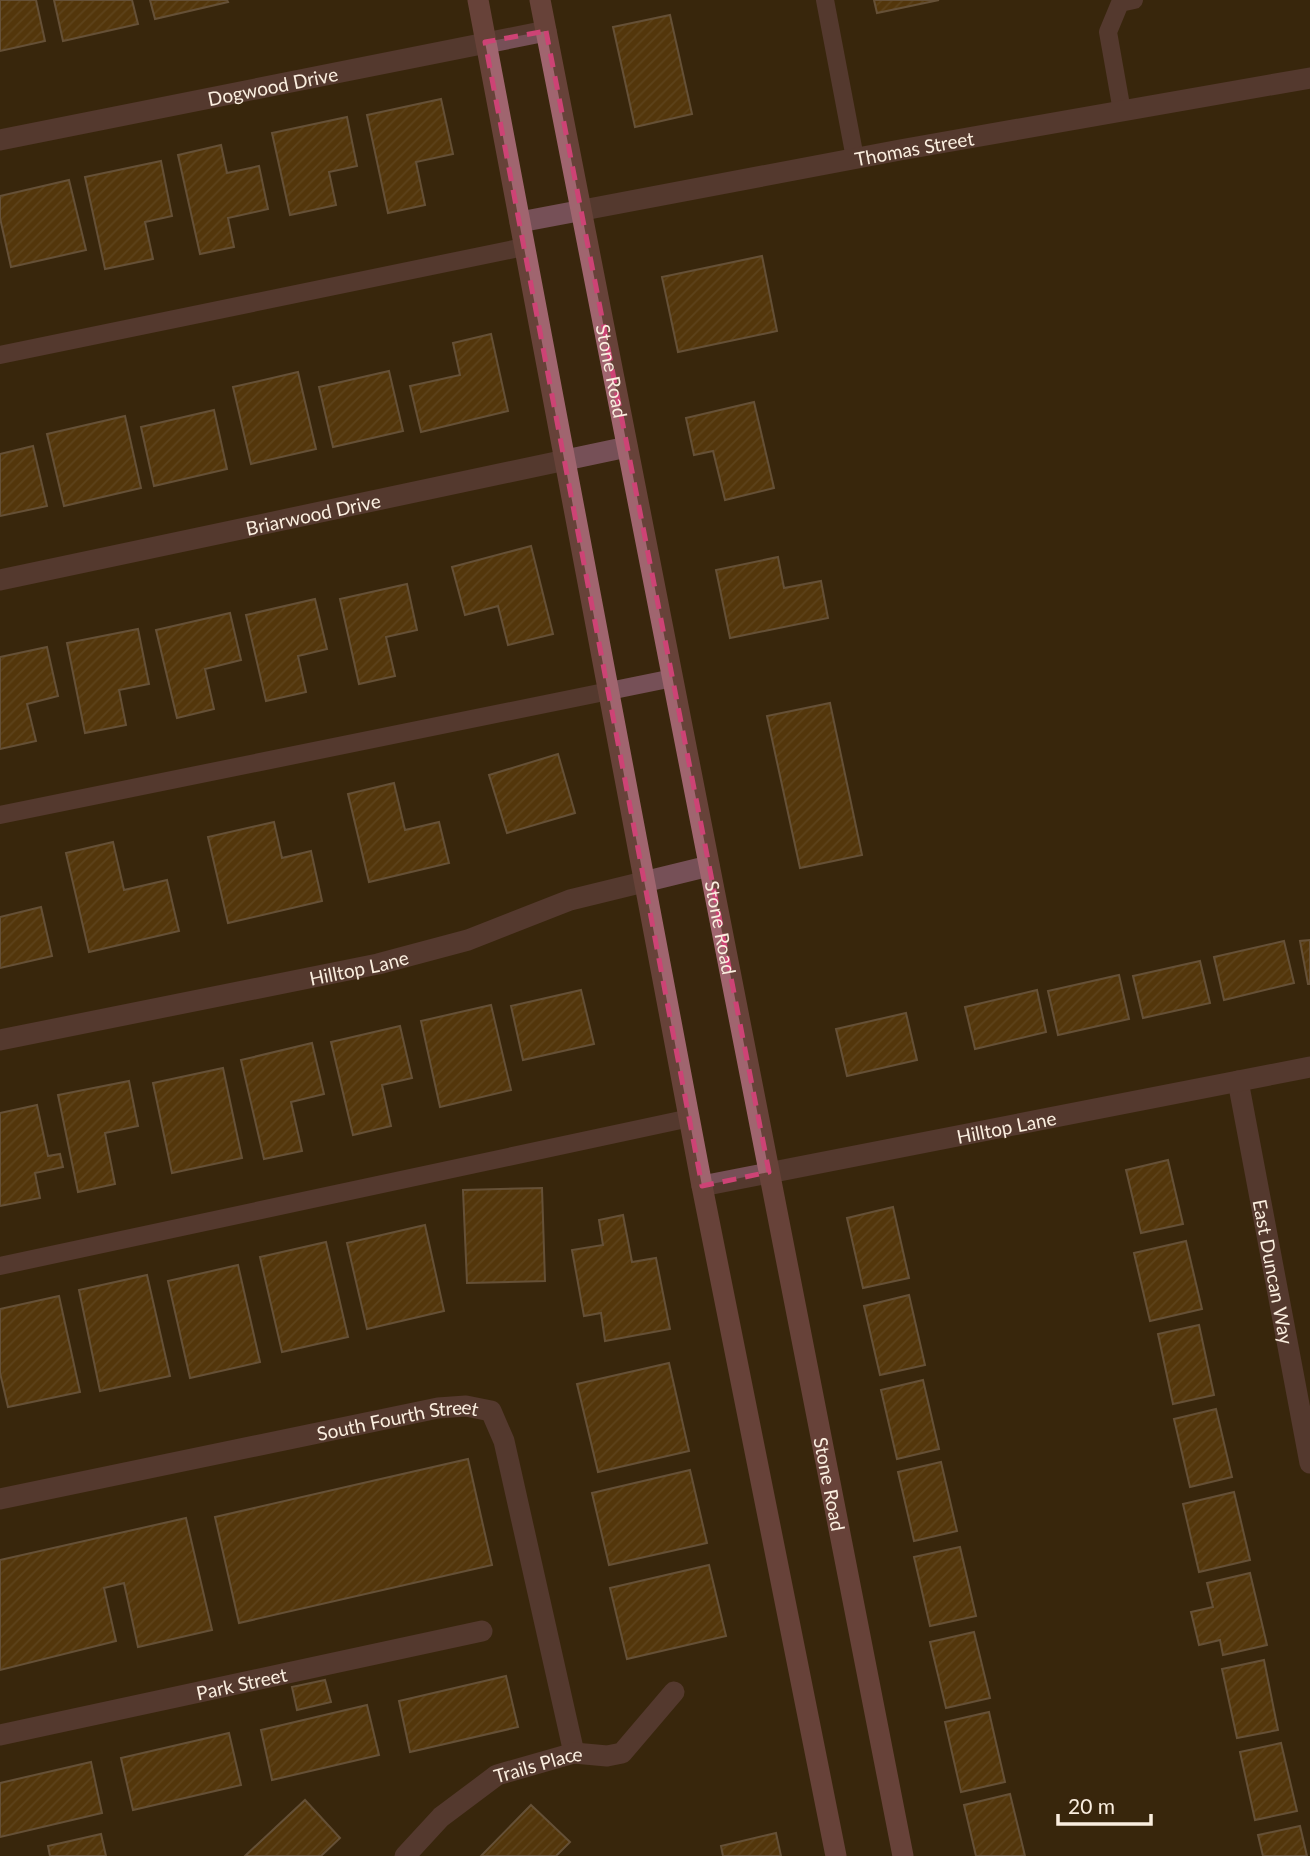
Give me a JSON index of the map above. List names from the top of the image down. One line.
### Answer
{"streets":{"main road":["Stone Road"],"street":["Dogwood Drive","Thomas Street","Briarwood Drive","Hilltop Lane","East Duncan Way","South Fourth Street","Park Street","Trails Place"]},"crossings":[["Dogwood Drive","Stone Road"],["Thomas Street","Stone Road"],["Stone Road","Briarwood Drive"],["Stone Road","Hilltop Lane"],["Hilltop Lane","East Duncan Way"],["South Fourth Street","Trails Place"]],"scale_bar":"20 m"}
